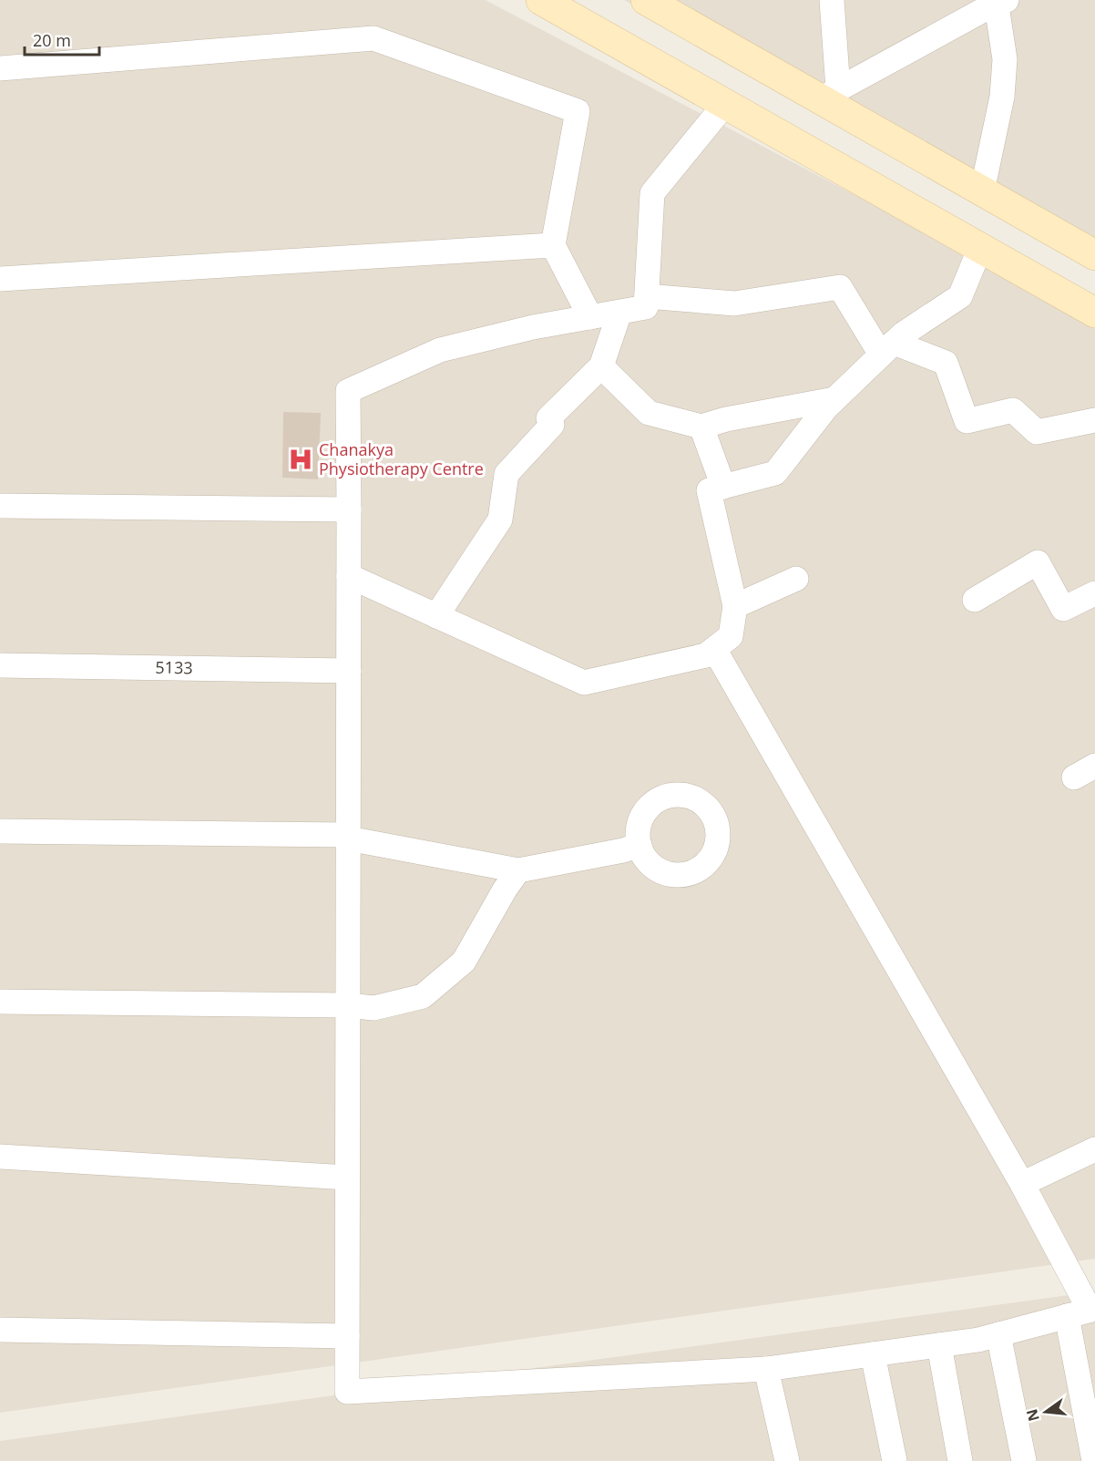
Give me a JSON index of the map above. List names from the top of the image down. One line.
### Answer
{"streets":{"street":["5133"]},"places":{"hospital":["Chanakya Physiotherapy Centre"]},"scale_bar":"20 m","north":"left"}
